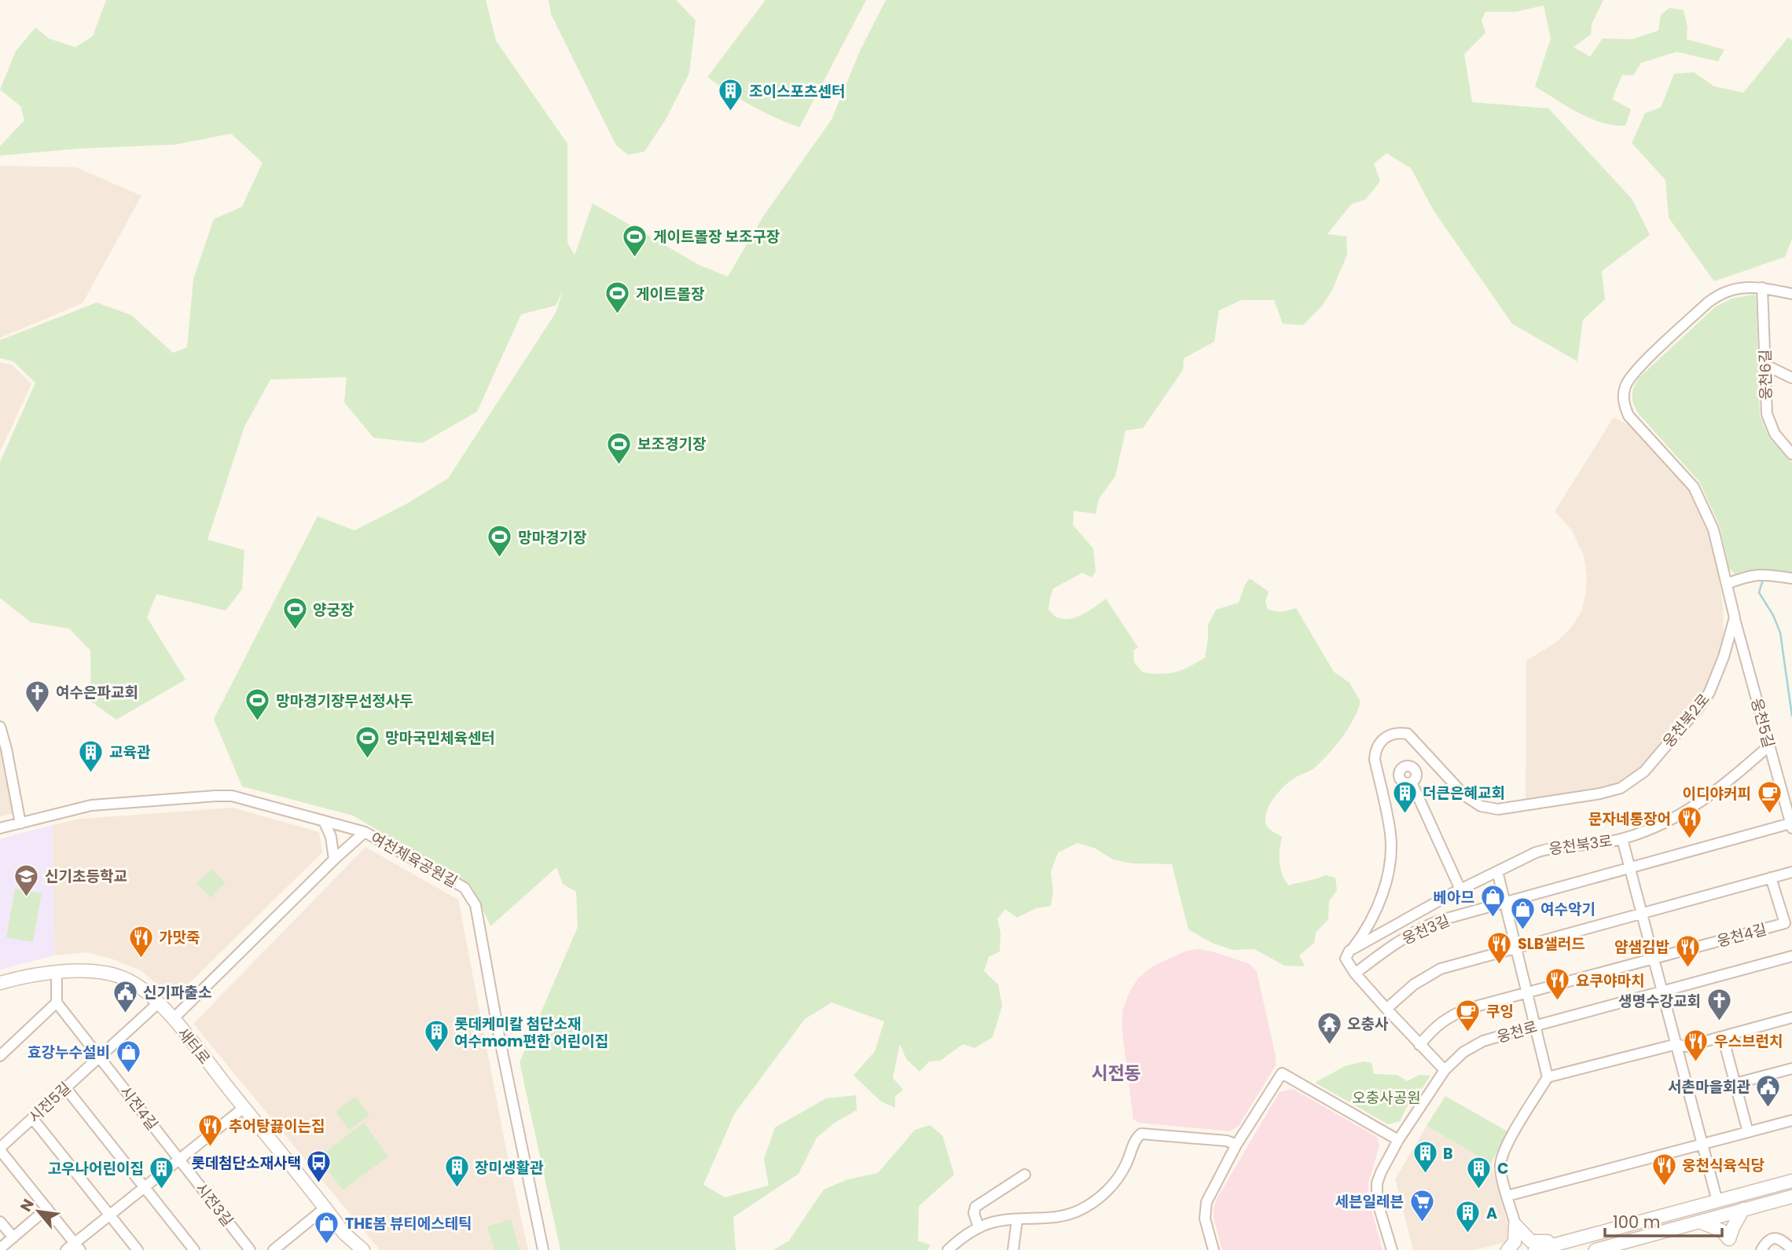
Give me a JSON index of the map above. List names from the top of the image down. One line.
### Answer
{"streets":{"street":["웅천6길","웅천북2로","웅천5길","웅천북3로","여천체육공원길","웅천3길","웅천4길","웅천로","새터로","시전5길","시전4길","시전3길"]},"crossings":[["웅천6길","웅천북2로"],["웅천북2로","웅천5길"],["웅천북2로","웅천북3로"],["웅천5길","웅천북3로"],["새터로","시전5길"],["시전5길","시전4길"],["시전4길","시전3길"]],"districts":["시전동"],"parks":["오충사공원"],"places":{"building":["조이스포츠센터","교육관","더큰은혜교회","롯데케미칼 첨단소재 여수mom편한 어린이집","B","장미생활관","고우나어린이집","C","A"],"sports":["게이트볼장 보조구장","게이트볼장","보조경기장","망마경기장","양궁장","망마경기장무선정사두","망마국민체육센터"],"church":["여수은파교회","생명수강교회"],"cafe":["이디야커피","쿠잉"],"restaurant":["문자네통장어","가맛죽","SLB샐러드","얌샘김밥","요쿠야마치","우스브런치","추어탕끓이는집","웅천식육식당"],"school or university":["신기초등학교"],"shop":["베아므","여수악기","효강누수설비","THE봄 뷰티에스테틱"],"public building":["신기파출소","서촌마을회관"],"temple":["오충사"],"bus stop":["롯데첨단소재사택"],"supermarket":["세븐일레븐"]},"scale_bar":"100 m","north":"top left"}
